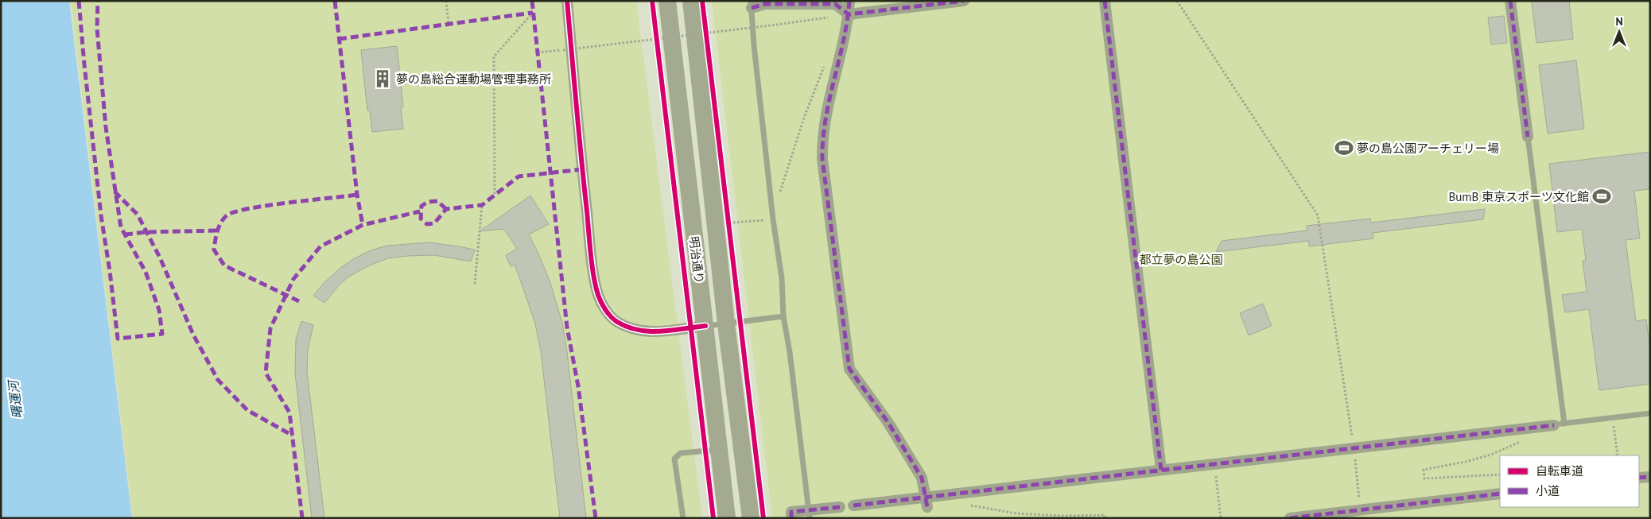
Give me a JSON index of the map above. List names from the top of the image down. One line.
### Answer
{"streets":{"main road":["明治通り"]},"water":["曙運河"],"parks":["都立夢の島公園"],"places":{"building":["夢の島総合運動場管理事務所"],"sports":["夢の島公園アーチェリー場","BumB 東京スポーツ文化館"]},"legend":["自転車道","小道"],"north":"top"}
